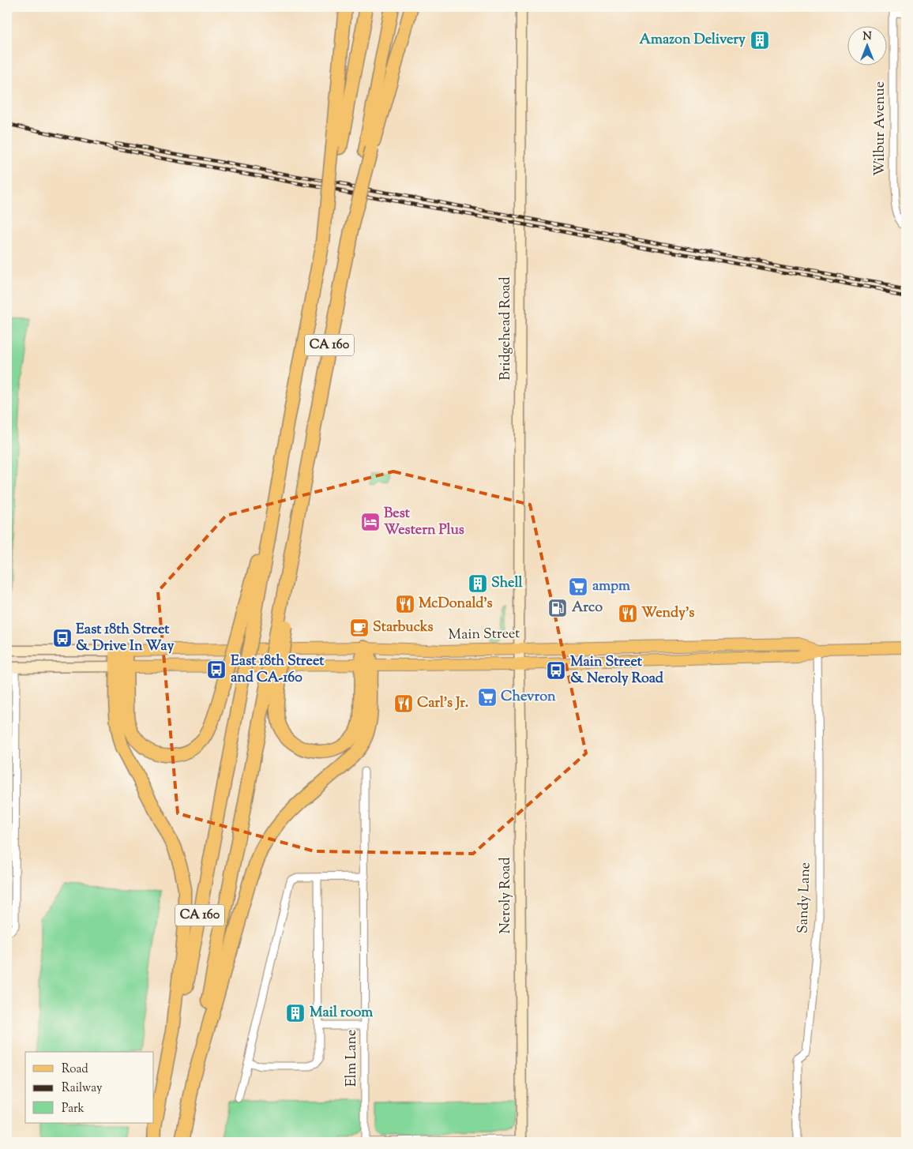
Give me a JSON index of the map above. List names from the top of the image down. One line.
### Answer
{"streets":{"highway":["CA 160"],"main road":["Main Street"],"street":["Wilbur Avenue","Bridgehead Road","Neroly Road","Sandy Lane","Elm Lane"]},"crossings":[["Bridgehead Road","Main Street"],["Bridgehead Road","Neroly Road"],["Main Street","Neroly Road"],["Main Street","Sandy Lane"],["Neroly Road","Elm Lane"]],"places":{"building":["Amazon Delivery","Shell","Mail room"],"hotel":["Best Western Plus"],"supermarket":["ampm","Chevron"],"restaurant":["McDonald's","Wendy's","Carl's Jr."],"fuel station":["Arco"],"cafe":["Starbucks"],"bus stop":["East 18th Street & Drive In Way","East 18th Street and CA-160","Main Street & Neroly Road"]},"legend":["Road","Railway","Park"],"north":"top"}
